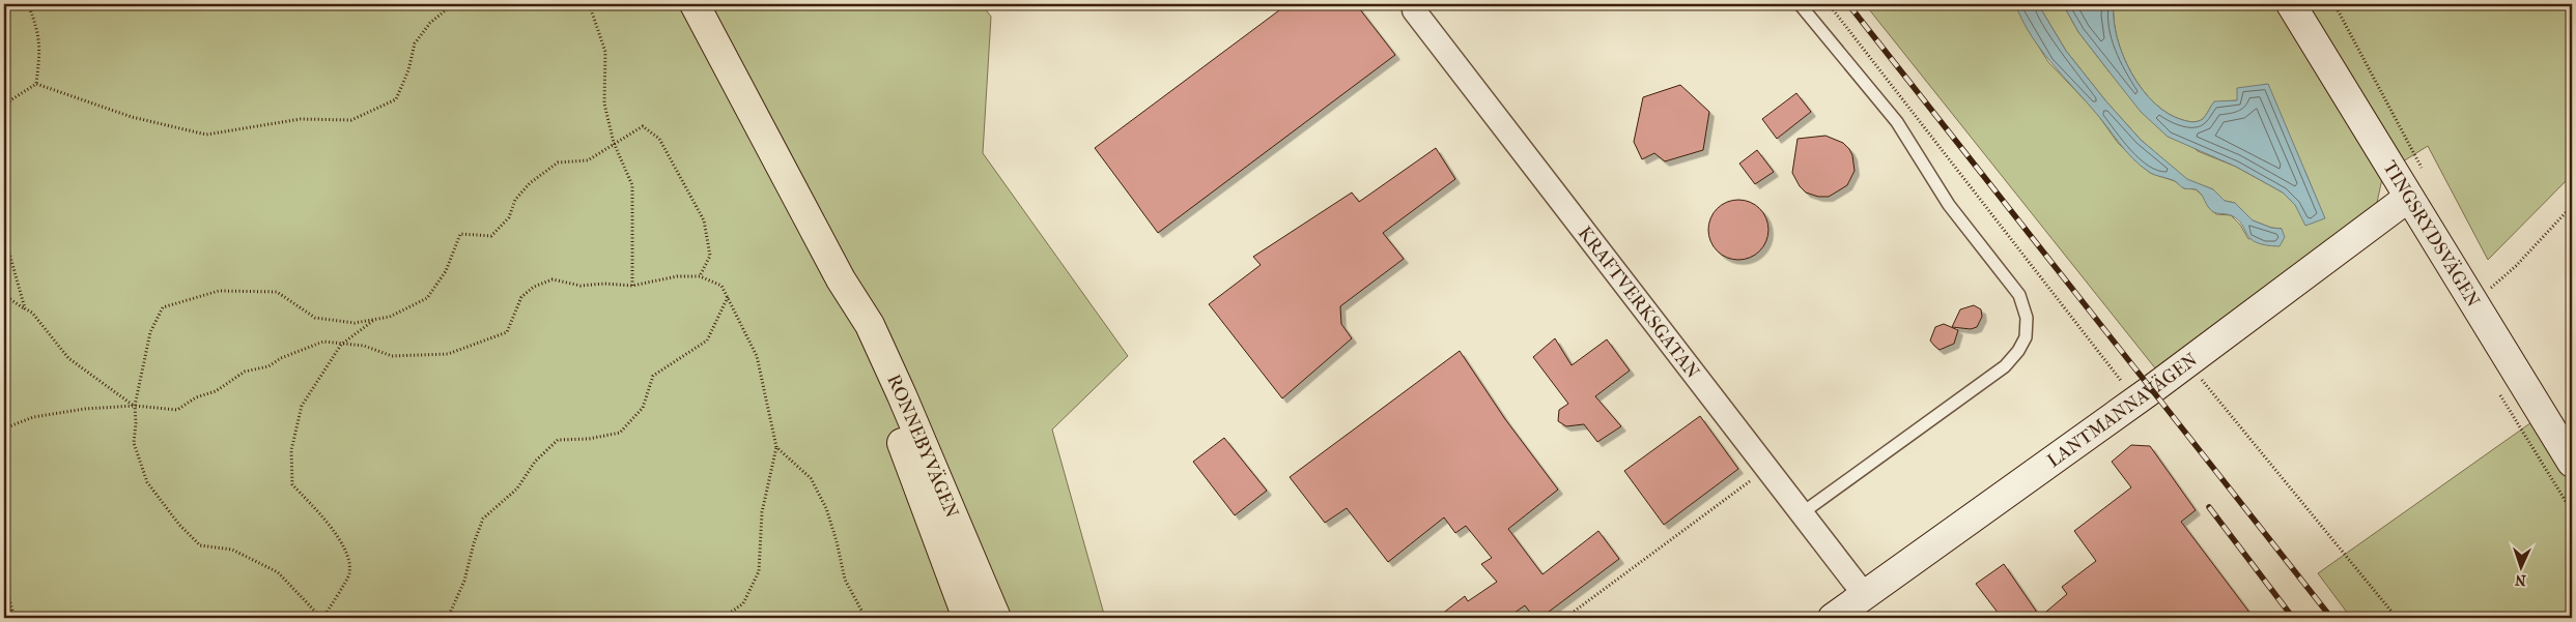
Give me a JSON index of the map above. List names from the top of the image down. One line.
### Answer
{"streets":{"main road":["RONNEBYVÄGEN"],"street":["TINGSRYDSVÄGEN","KRAFTVERKSGATAN","LANTMANNAVÄGEN"]},"crossings":[["TINGSRYDSVÄGEN","LANTMANNAVÄGEN"],["KRAFTVERKSGATAN","LANTMANNAVÄGEN"]],"north":"bottom"}
